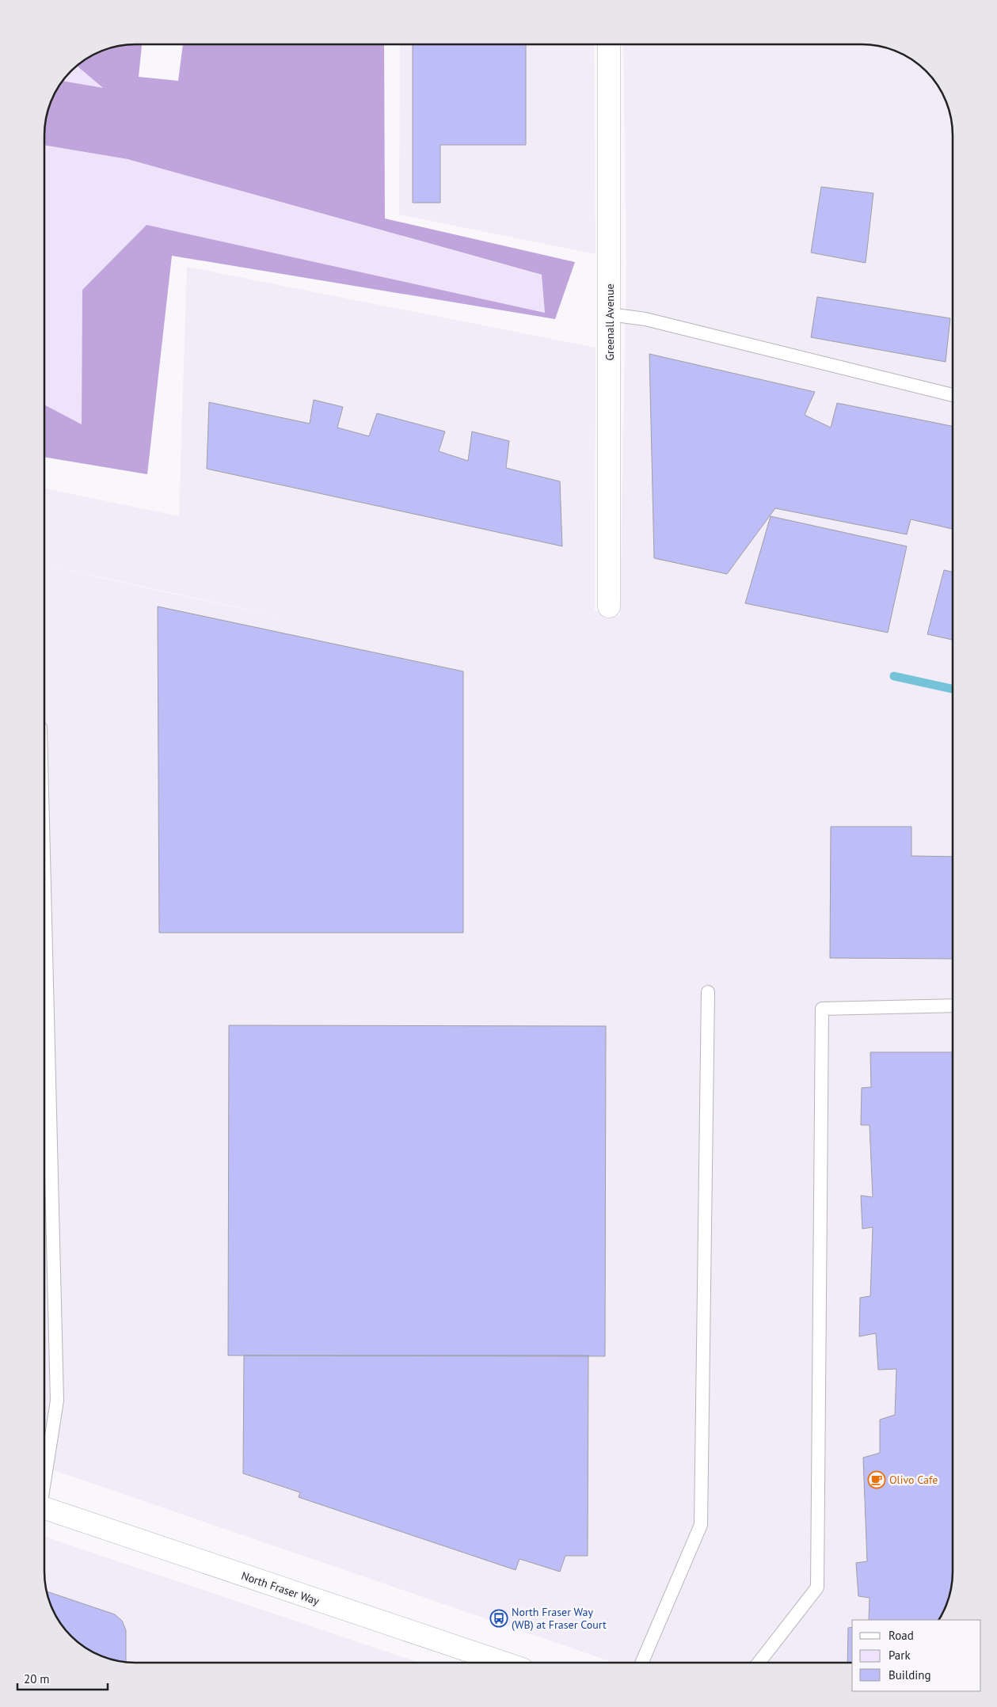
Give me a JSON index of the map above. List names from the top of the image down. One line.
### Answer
{"streets":{"street":["Greenall Avenue","North Fraser Way"]},"places":{"cafe":["Olivo Cafe"],"bus stop":["North Fraser Way (WB) at Fraser Court"]},"legend":["Road","Park","Building"],"scale_bar":"20 m"}
